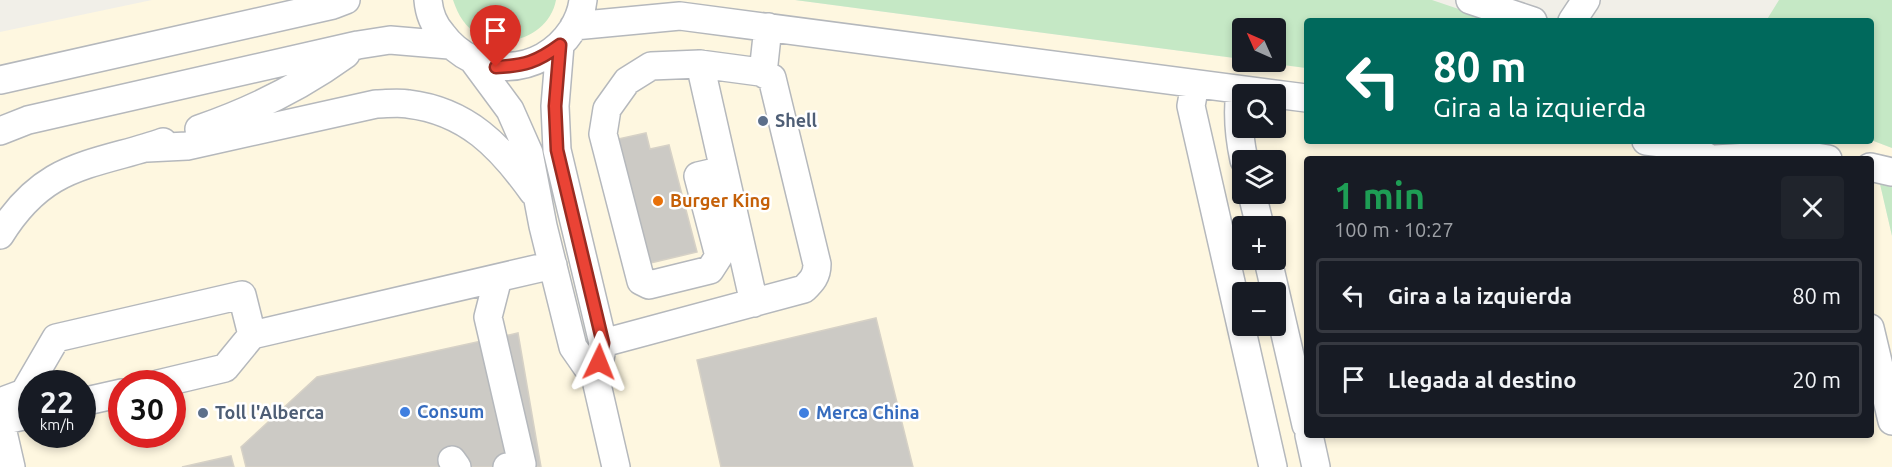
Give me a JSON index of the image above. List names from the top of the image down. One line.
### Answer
{"places":["Shell","Burger King","Consum","Toll l'Alberca","Merca China"],"north":"top left","page":{"map_buttons":["+","−"],"turn":["80 m","Gira a la izquierda"],"heading":["1 min","100 m · 10:27"],"list":[{"name":"Gira a la izquierda","value":"80 m"},{"name":"Llegada al destino","value":"20 m"}],"speed":"22 km/h","limit":"30"}}
